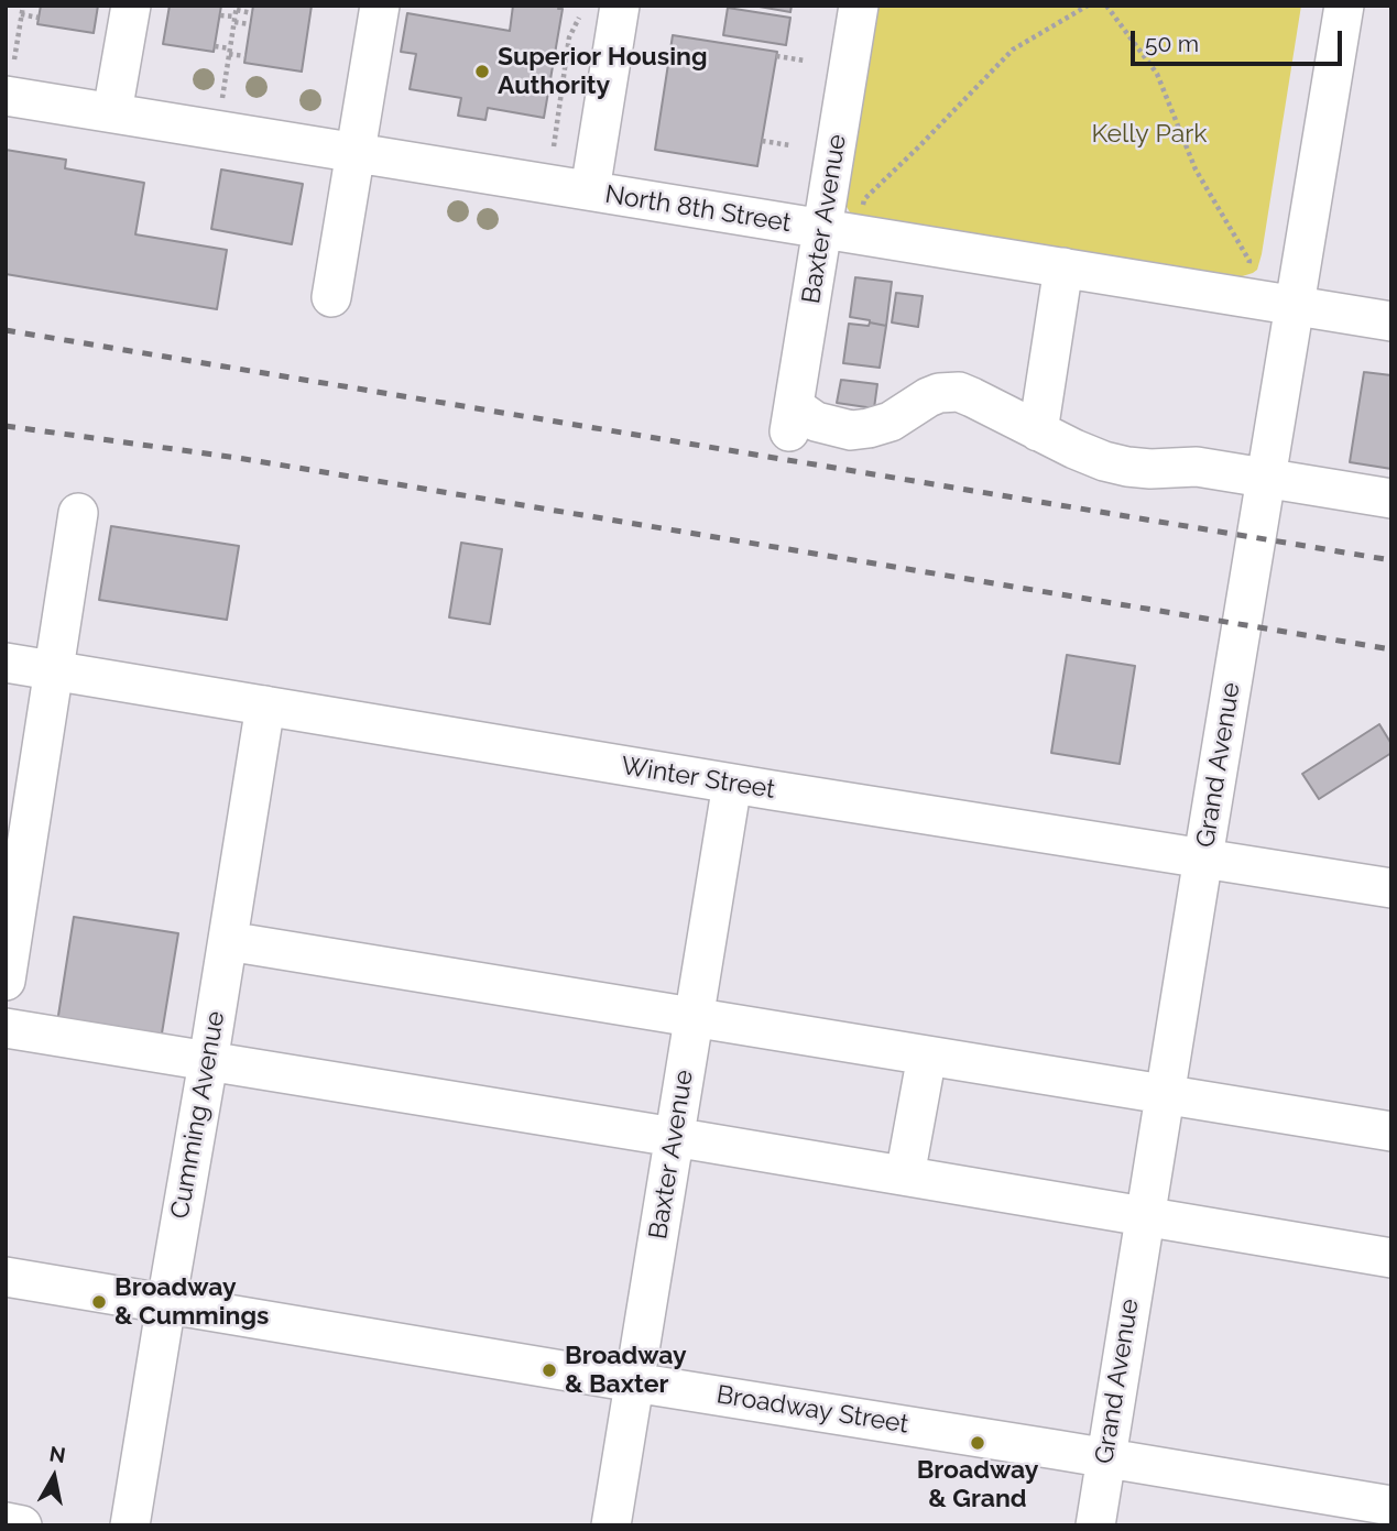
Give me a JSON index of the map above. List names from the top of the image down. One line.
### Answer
{"streets":{"street":["North 8th Street","Baxter Avenue","Grand Avenue","Winter Street","Cumming Avenue","Broadway Street"]},"crossings":[["North 8th Street","Baxter Avenue"],["North 8th Street","Grand Avenue"],["Baxter Avenue","Winter Street"],["Baxter Avenue","Broadway Street"],["Grand Avenue","Winter Street"],["Grand Avenue","Broadway Street"],["Winter Street","Cumming Avenue"],["Cumming Avenue","Broadway Street"]],"parks":["Kelly Park"],"places":["Superior Housing Authority","Broadway & Cummings","Broadway & Baxter","Broadway & Grand"],"scale_bar":"50 m","north":"top"}
